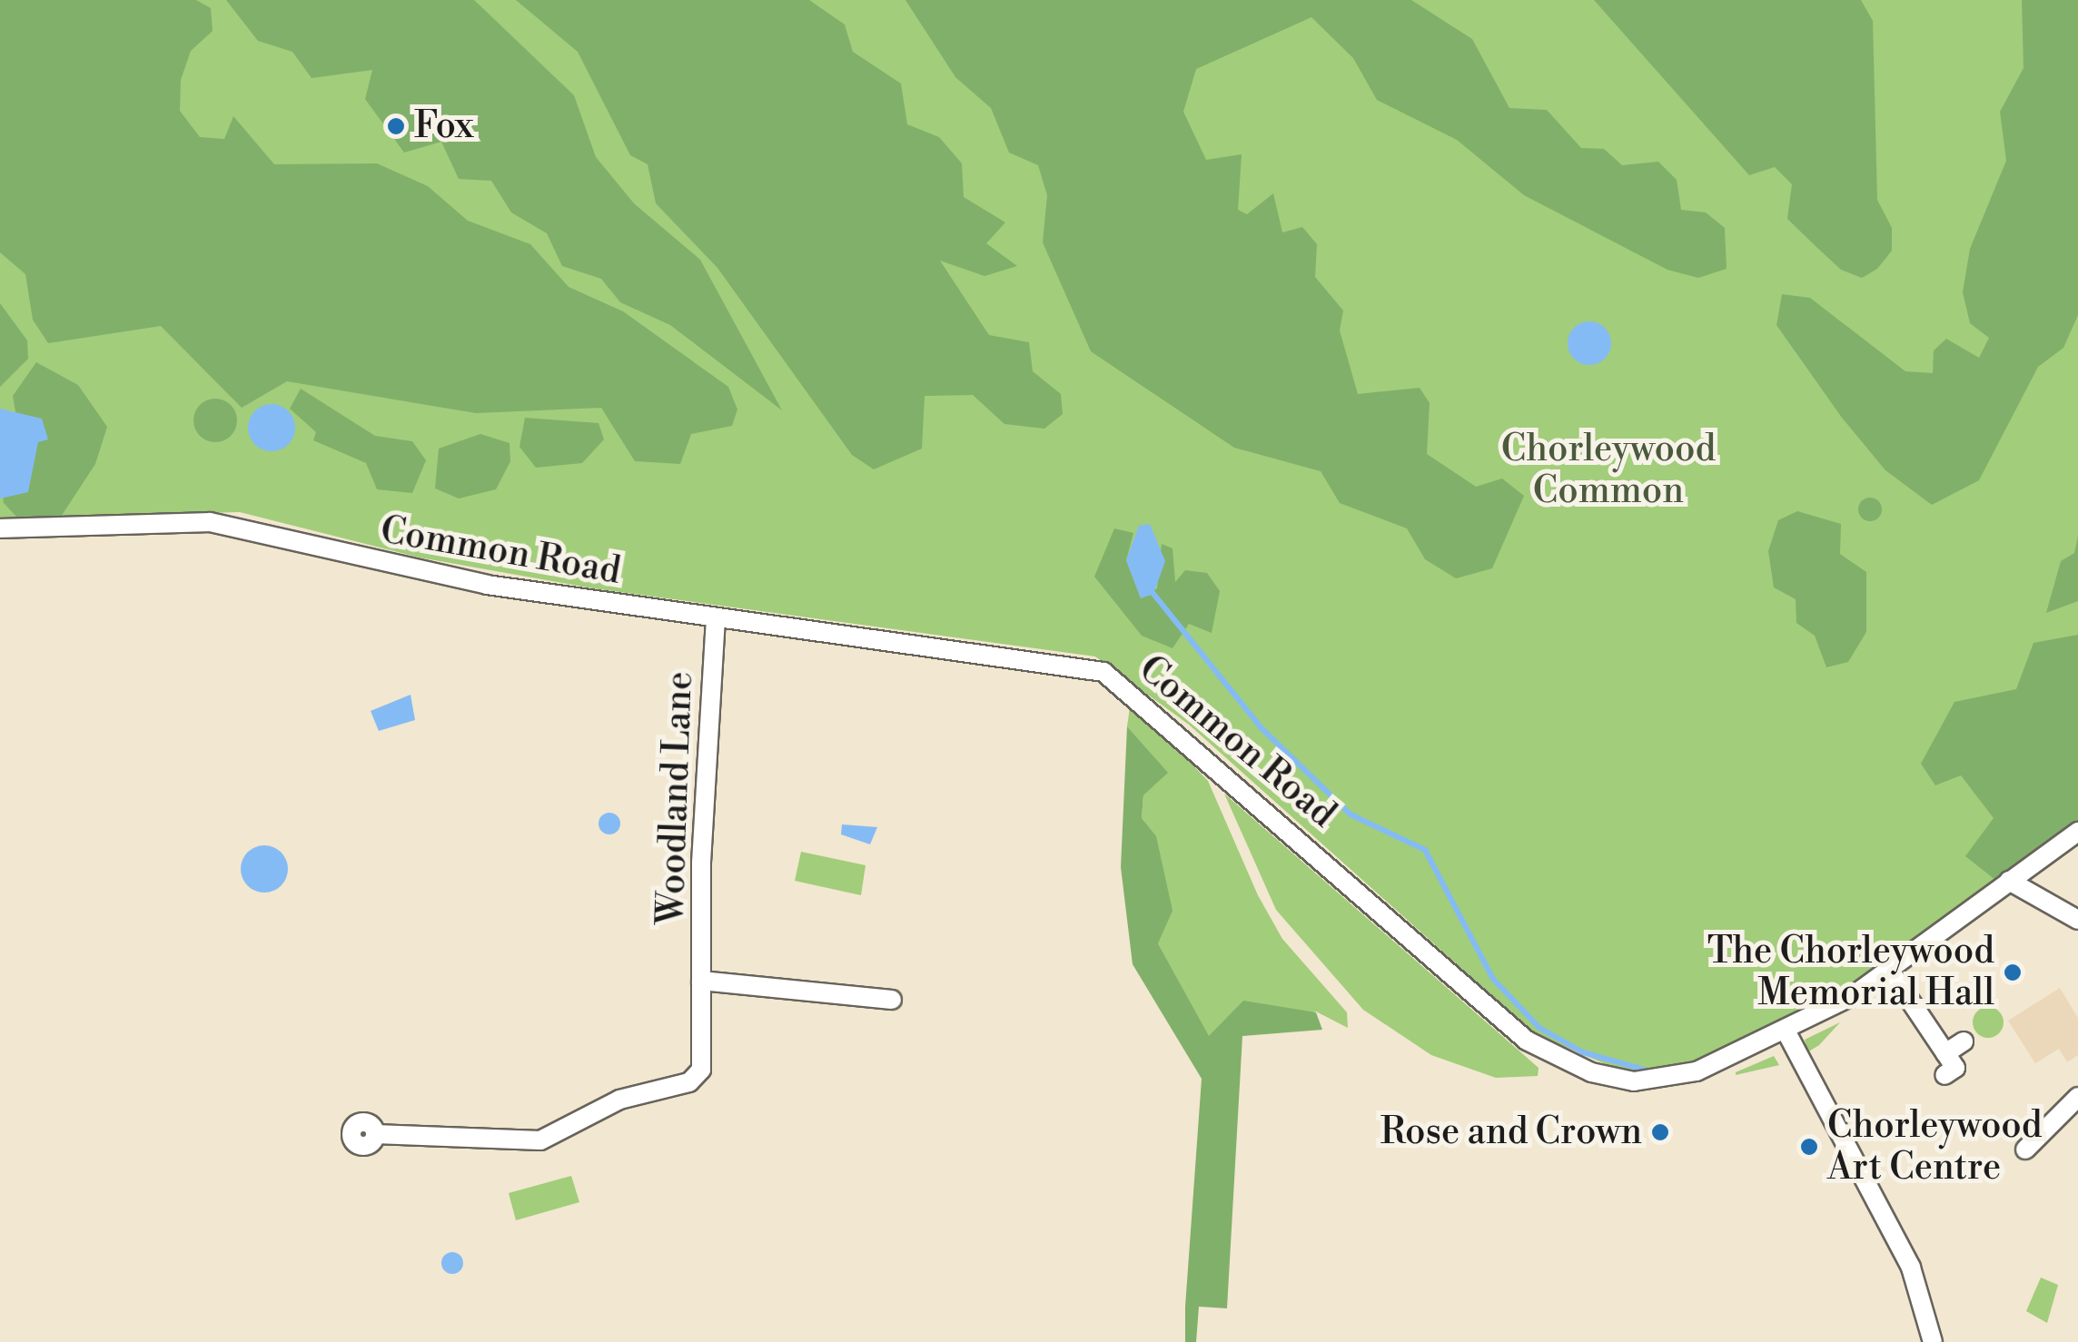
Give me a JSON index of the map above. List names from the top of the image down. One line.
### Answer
{"streets":{"street":["Common Road","Woodland Lane"]},"crossings":[["Common Road","Woodland Lane"]],"parks":["Chorleywood Common"],"places":["Fox","The Chorleywood Memorial Hall","Rose and Crown","Chorleywood Art Centre"]}
